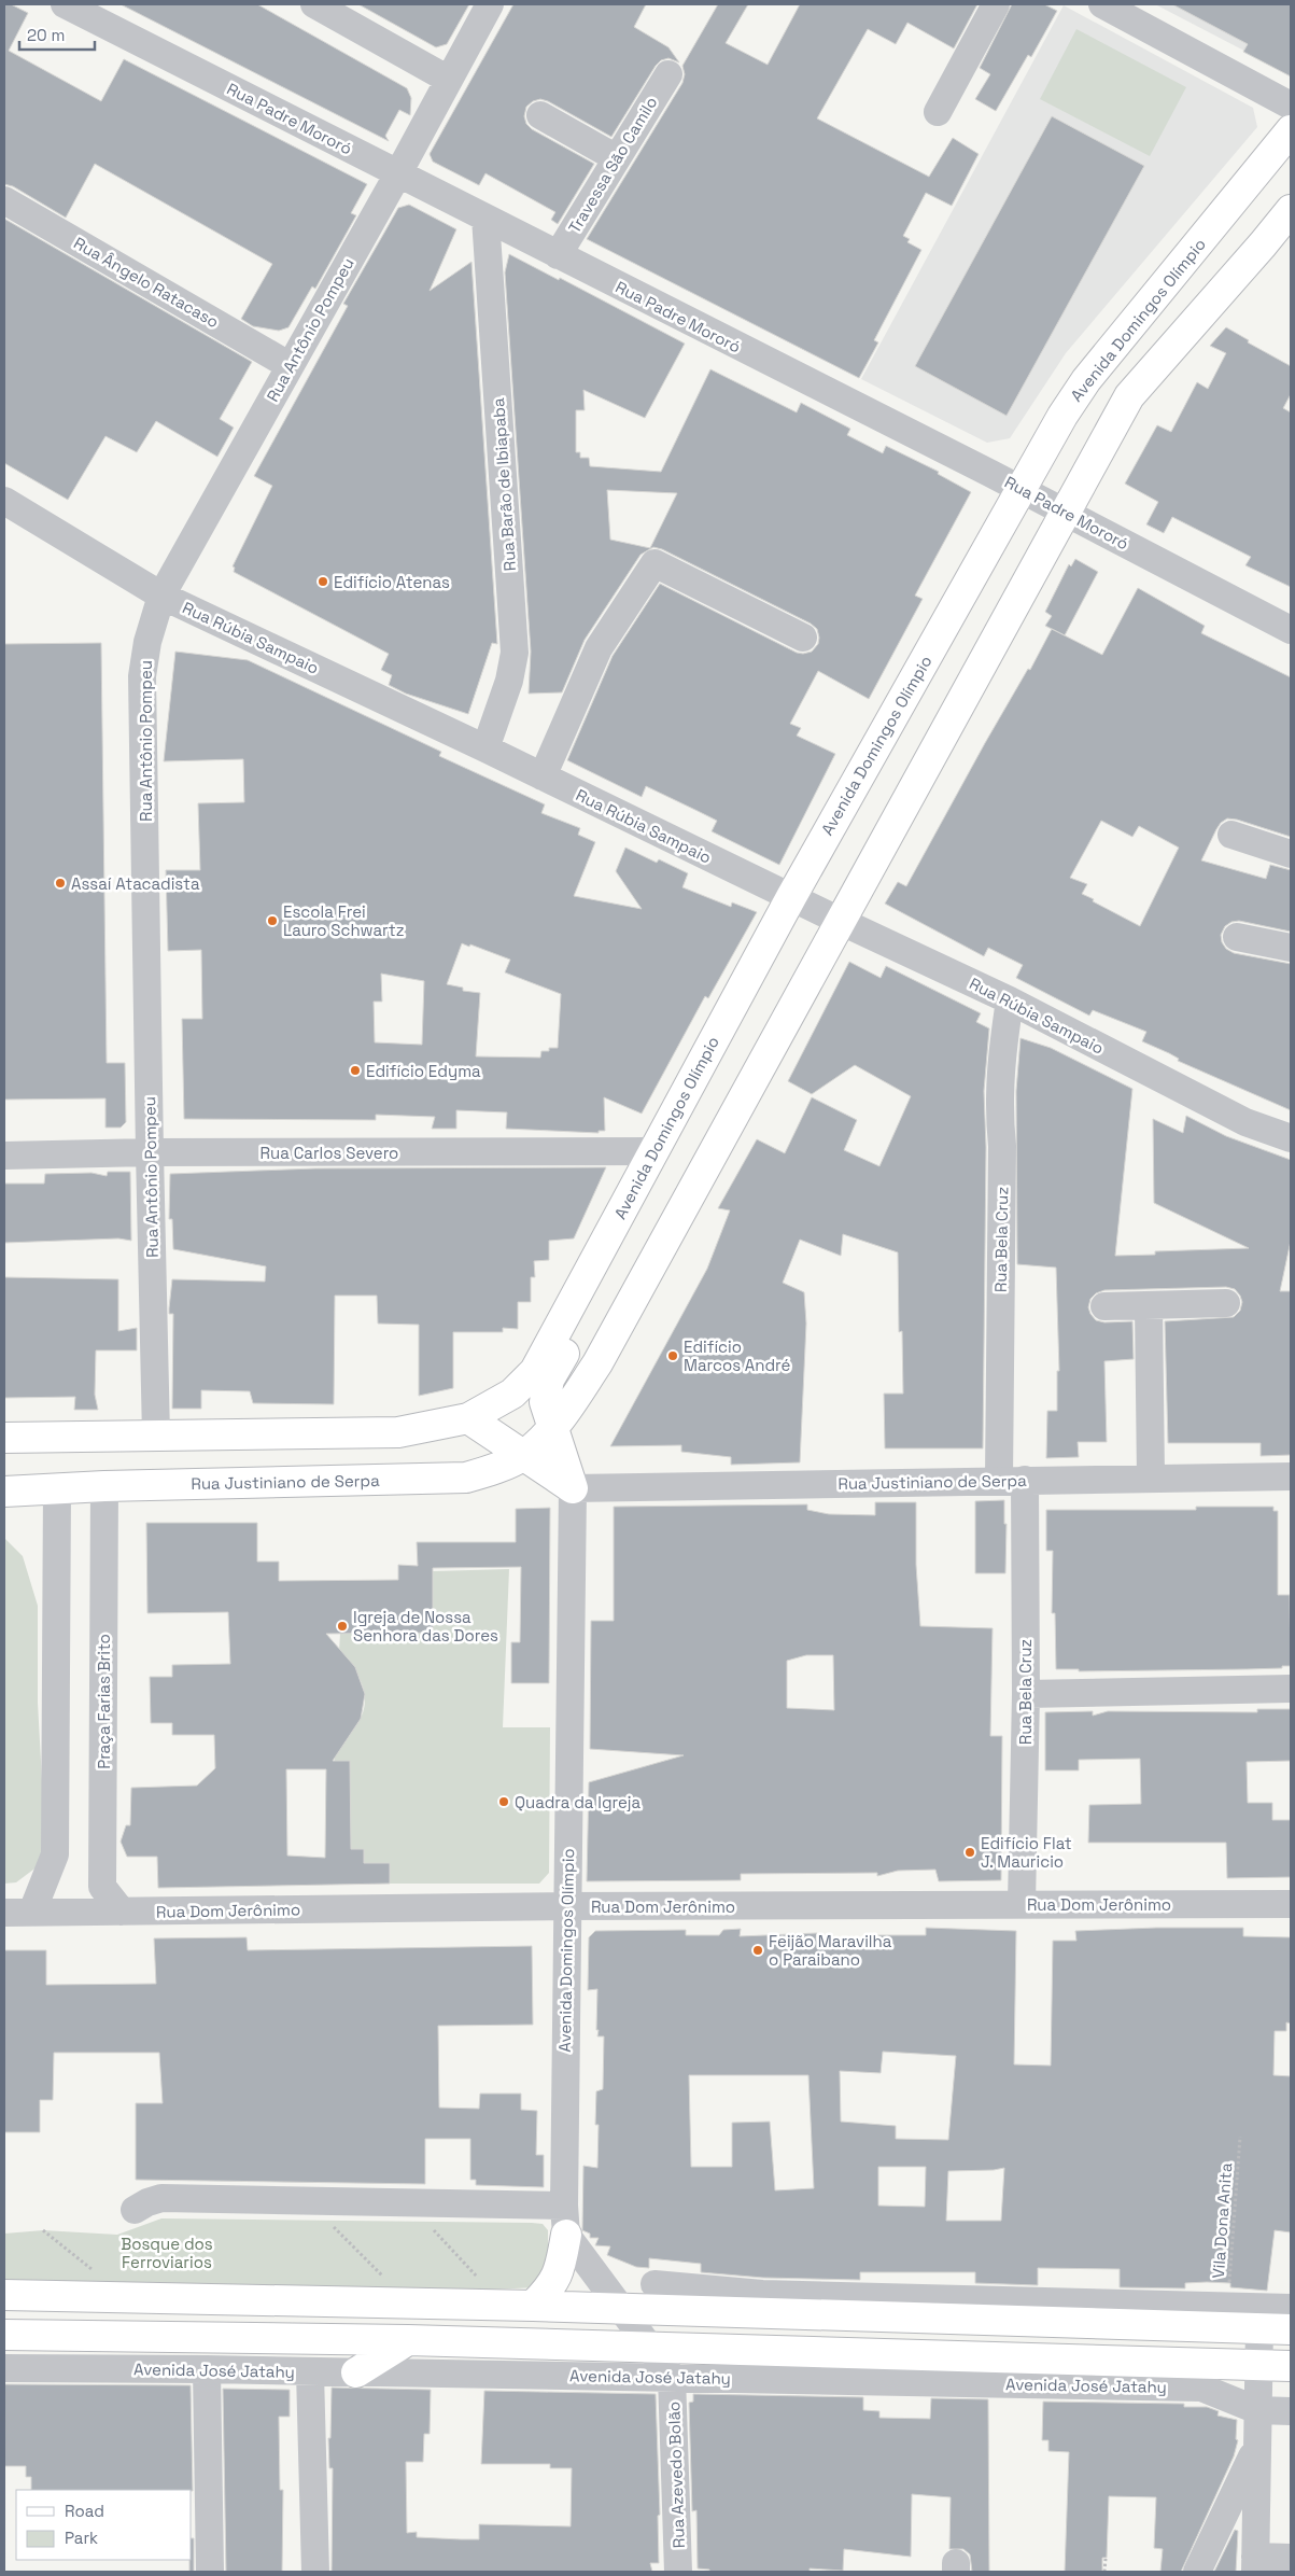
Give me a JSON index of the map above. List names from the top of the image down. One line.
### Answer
{"streets":{"main road":["Avenida Domingos Olímpio","Rua Justiniano de Serpa","Avenida José Jatahy"],"street":["Rua Padre Mororó","Travessa São Camilo","Rua Ângelo Ratacaso","Rua Antônio Pompeu","Rua Barão de Ibiapaba","Rua Rúbia Sampaio","Rua Carlos Severo","Rua Bela Cruz","Praça Farias Brito","Rua Dom Jerônimo","Rua Azevedo Bolão"],"path":["Vila Dona Anita"]},"crossings":[["Rua Padre Mororó","Travessa São Camilo"],["Rua Padre Mororó","Avenida Domingos Olímpio"],["Rua Padre Mororó","Rua Antônio Pompeu"],["Rua Padre Mororó","Rua Barão de Ibiapaba"],["Rua Ângelo Ratacaso","Rua Antônio Pompeu"],["Avenida Domingos Olímpio","Rua Rúbia Sampaio"],["Avenida Domingos Olímpio","Rua Carlos Severo"],["Avenida Domingos Olímpio","Rua Justiniano de Serpa"],["Avenida Domingos Olímpio","Rua Dom Jerônimo"],["Rua Antônio Pompeu","Rua Rúbia Sampaio"],["Rua Antônio Pompeu","Rua Carlos Severo"],["Rua Barão de Ibiapaba","Rua Rúbia Sampaio"],["Rua Rúbia Sampaio","Rua Bela Cruz"],["Rua Bela Cruz","Rua Justiniano de Serpa"],["Rua Bela Cruz","Rua Dom Jerônimo"],["Rua Justiniano de Serpa","Praça Farias Brito"],["Praça Farias Brito","Rua Dom Jerônimo"],["Avenida José Jatahy","Rua Azevedo Bolão"]],"parks":["Bosque dos Ferroviarios"],"places":["Edifício Atenas","Assaí Atacadista","Escola Frei Lauro Schwartz","Edifício Edyma","Edifício Marcos André","Igreja de Nossa Senhora das Dores","Quadra da Igreja","Edifício Flat J. Mauricio","Feijão Maravilha o Paraibano"],"legend":["Road","Park"],"scale_bar":"20 m"}
